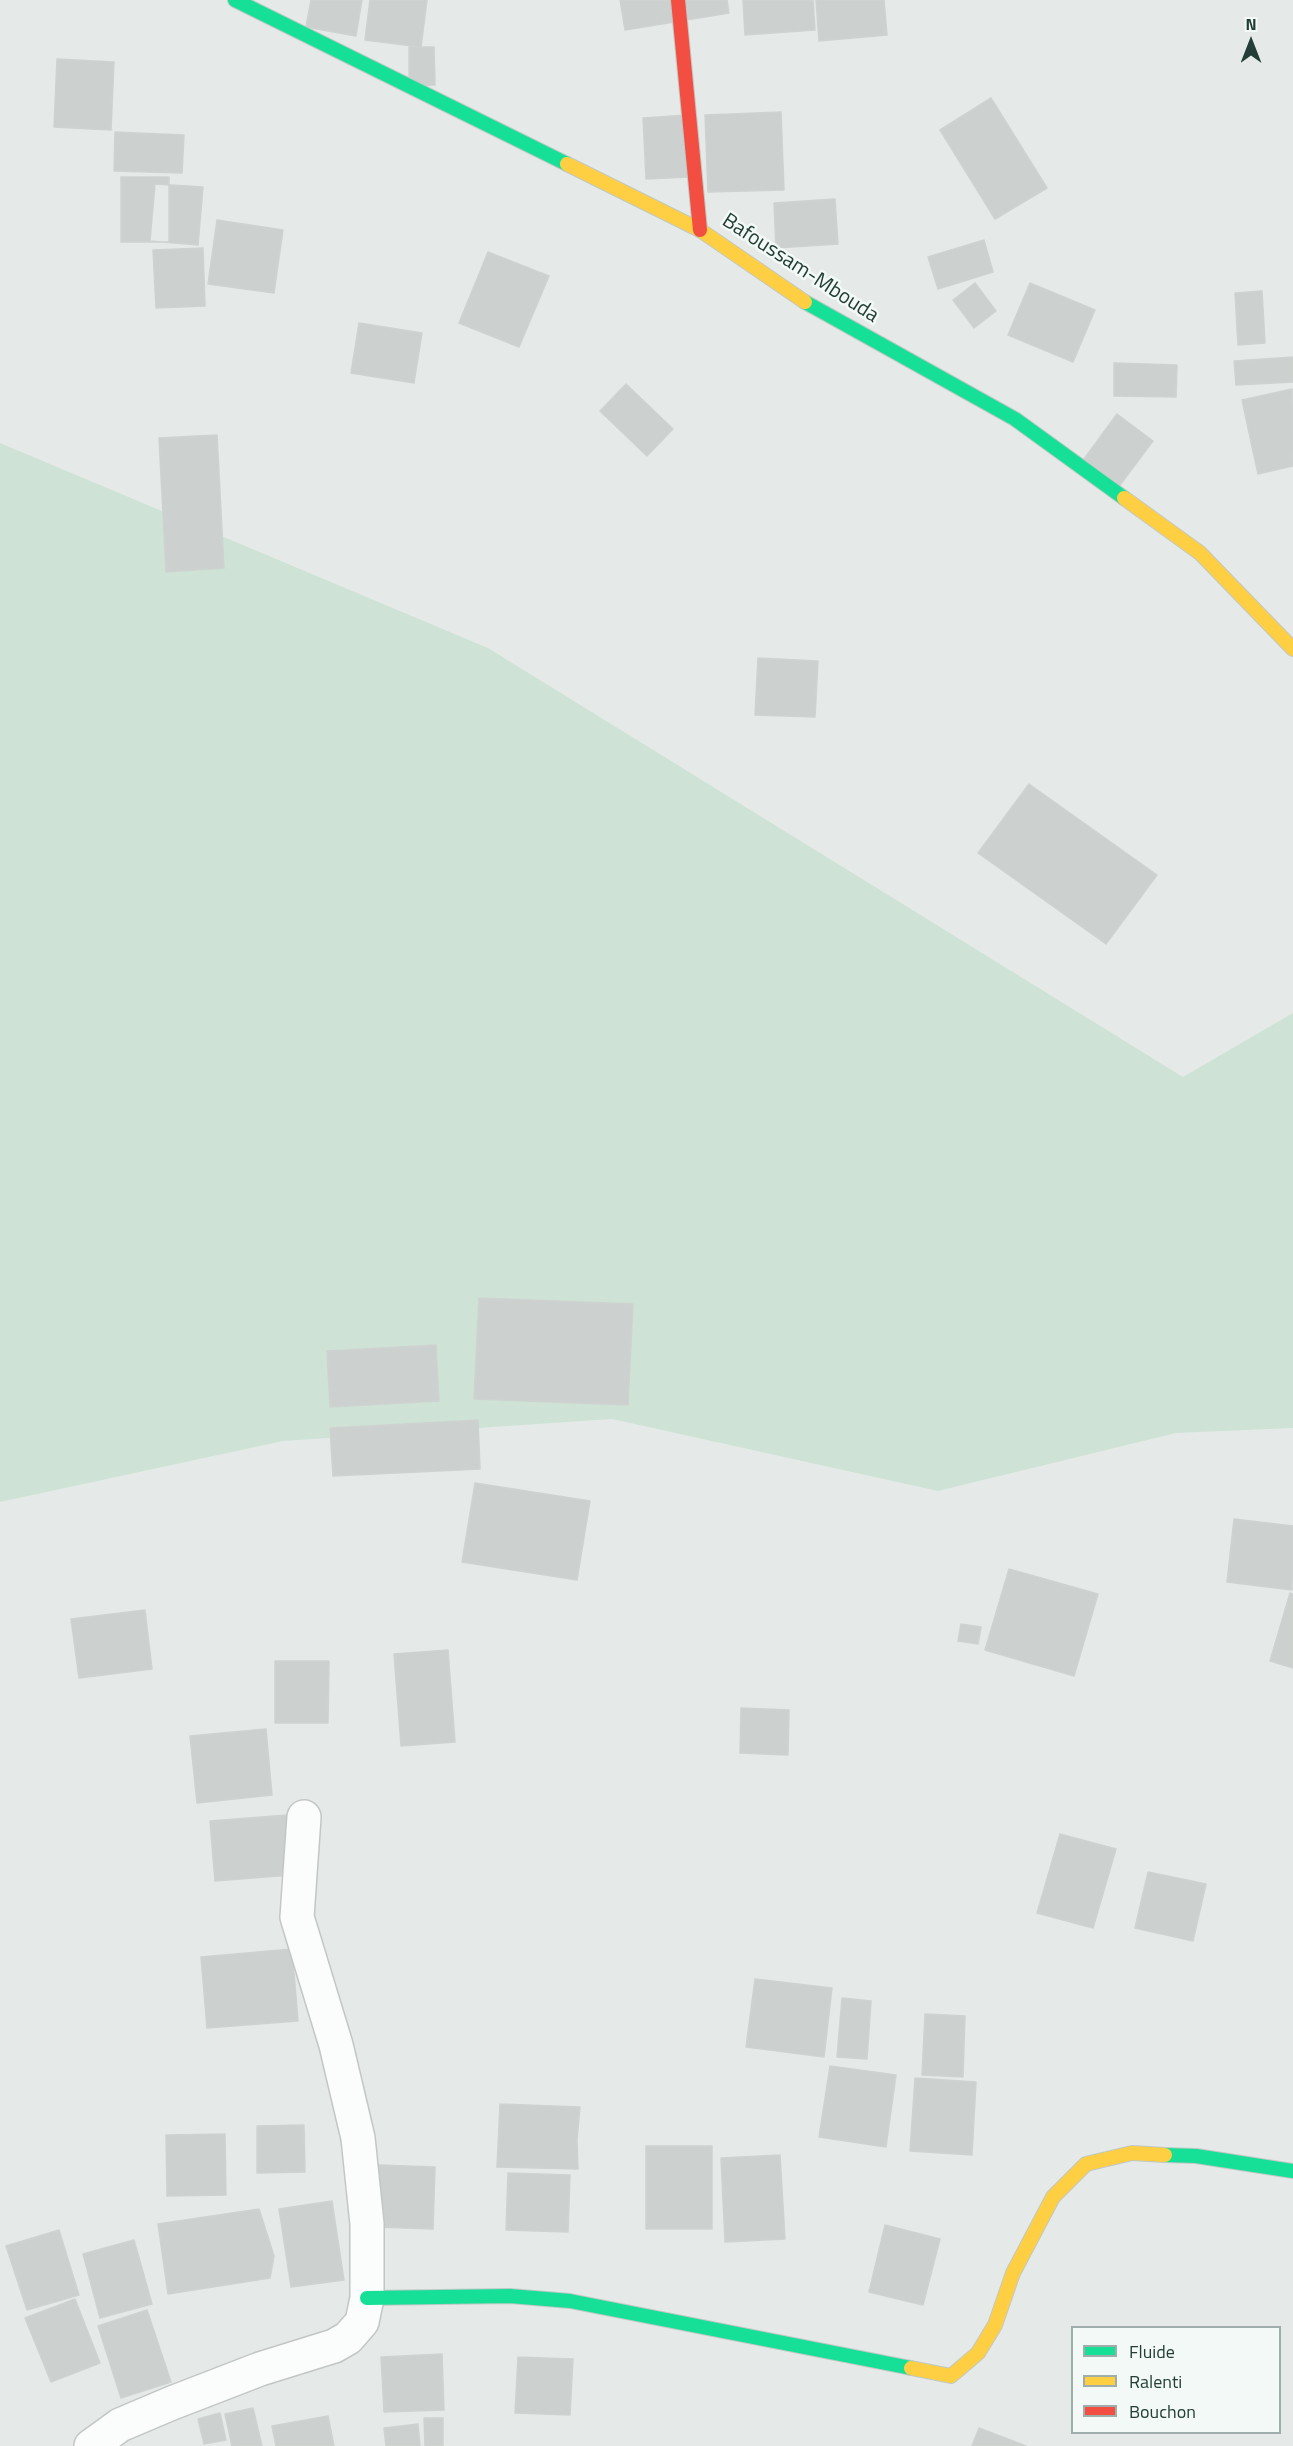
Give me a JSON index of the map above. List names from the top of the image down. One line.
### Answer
{"streets":{"main road":["Bafoussam-Mbouda"]},"legend":["Fluide","Ralenti","Bouchon"],"north":"top"}
